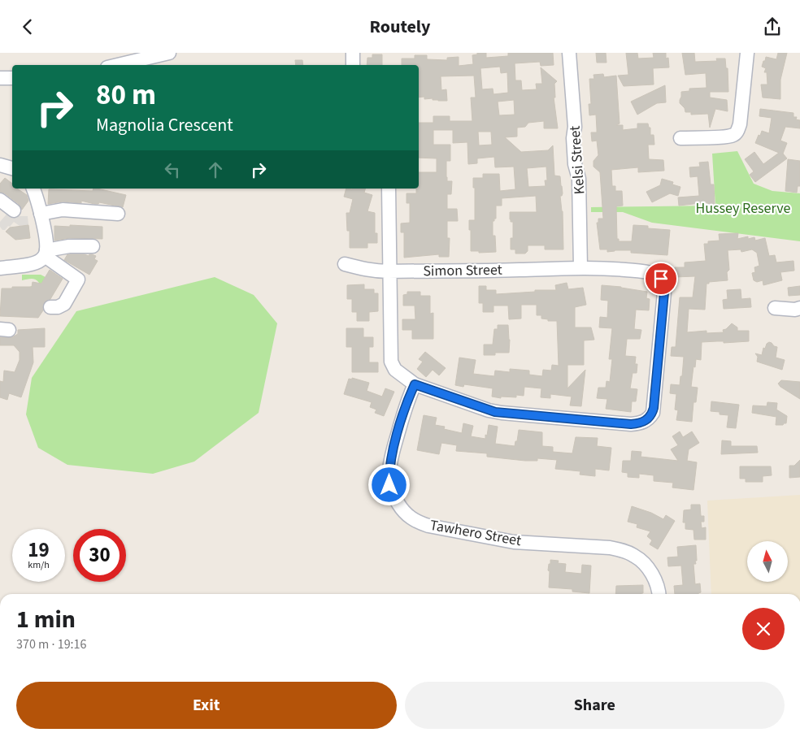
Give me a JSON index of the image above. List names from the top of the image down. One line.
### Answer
{"streets":{"street":["Kelsi Street","Simon Street","Tawhero Street"]},"crossings":[["Kelsi Street","Simon Street"],["Simon Street","Tawhero Street"]],"parks":["Hussey Reserve"],"north":"top","page":{"header":"Routely","turn":["80 m","Magnolia Crescent"],"speed":"19 km/h","limit":"30","heading":["1 min","370 m · 19:16"],"buttons":["Exit","Share"]}}
